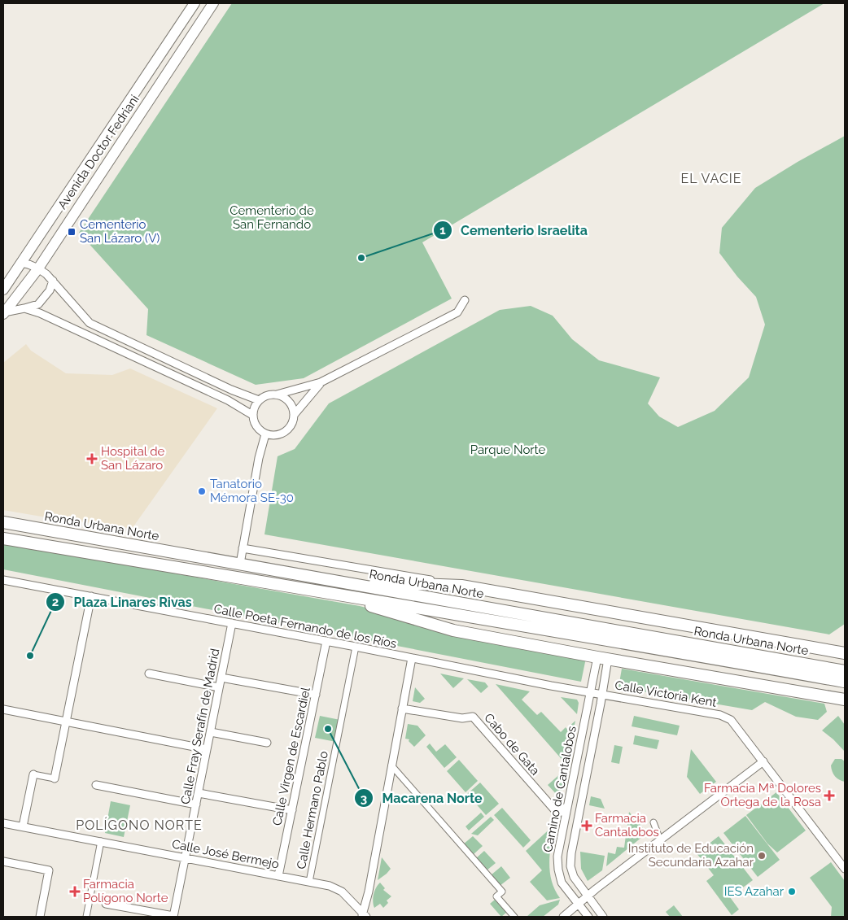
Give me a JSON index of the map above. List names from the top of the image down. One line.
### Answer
{"streets":{"main road":["Avenida Doctor Fedriani","Ronda Urbana Norte"],"street":["Calle Poeta Fernando de los Ríos","Calle Victoria Kent","Calle Fray Serafín de Madrid","Cabo de Gata","Calle Virgen de Escardiel","Camino de Cantalobos","Calle Hermano Pablo","Calle José Bermejo"]},"crossings":[["Calle Poeta Fernando de los Ríos","Calle Victoria Kent"],["Calle Poeta Fernando de los Ríos","Calle Fray Serafín de Madrid"],["Calle Poeta Fernando de los Ríos","Calle Virgen de Escardiel"],["Calle Poeta Fernando de los Ríos","Calle Hermano Pablo"],["Calle Victoria Kent","Camino de Cantalobos"],["Calle Fray Serafín de Madrid","Calle José Bermejo"],["Cabo de Gata","Camino de Cantalobos"],["Calle Virgen de Escardiel","Calle José Bermejo"],["Calle Hermano Pablo","Calle José Bermejo"]],"districts":["EL VACIE","POLÍGONO NORTE"],"parks":["Cementerio de San Fernando","Parque Norte"],"places":{"transit":["Cementerio San Lázaro (V)"],"other":["Cementerio Israelita","Tanatorio Mémora SE-30","Plaza Linares Rivas","Macarena Norte","Instituto de Educación Secundaria Azahar","IES Azahar"],"health":["Hospital de San Lázaro","Farmacia Mª Dolores Ortega de la Rosa","Farmacia Cantalobos","Farmacia Polígono Norte"]}}
